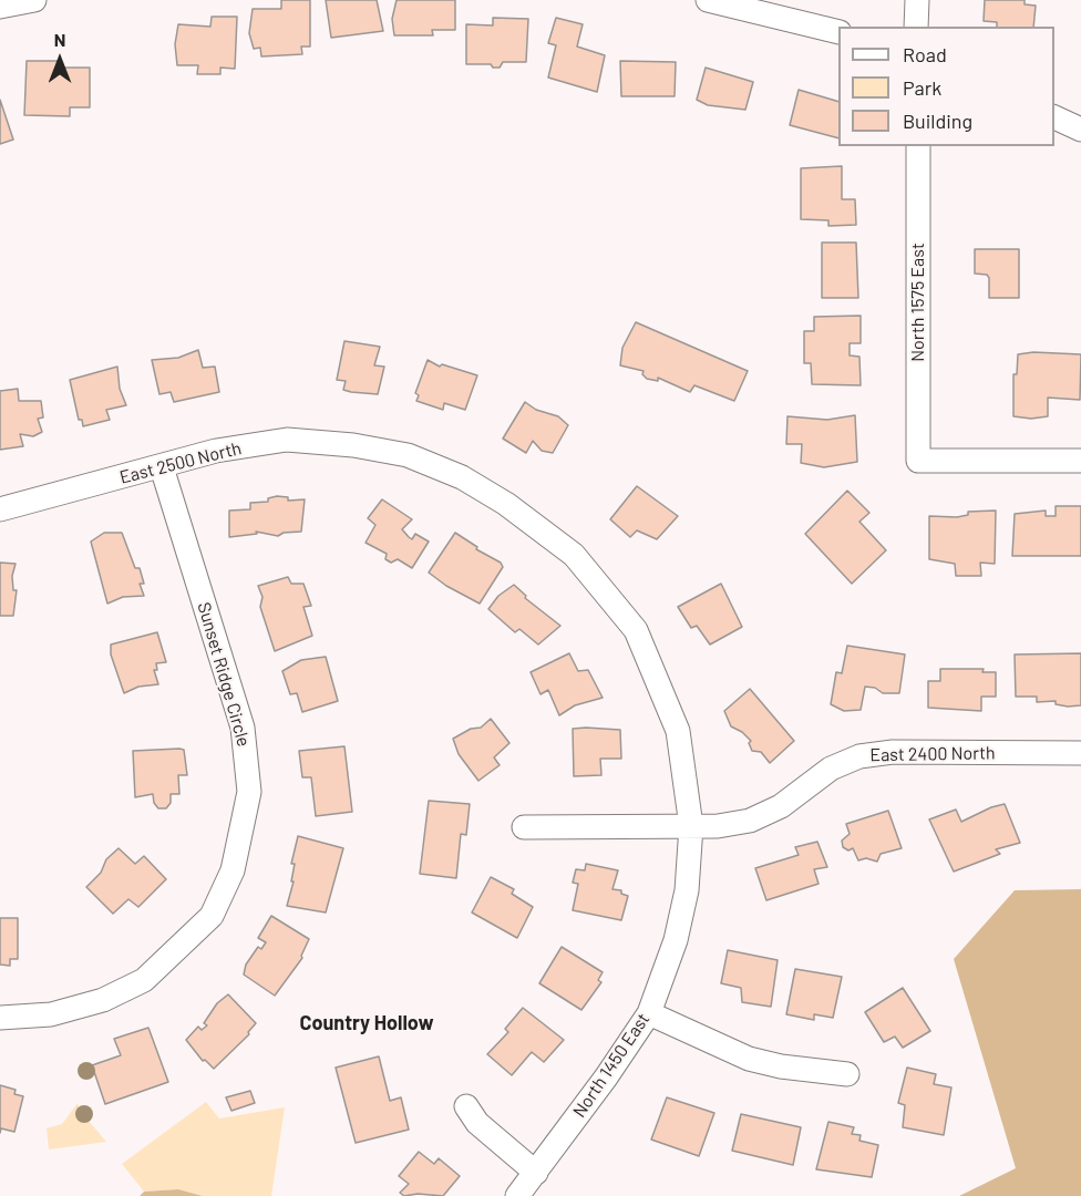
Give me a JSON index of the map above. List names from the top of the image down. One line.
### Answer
{"streets":{"street":["North 1575 East","East 2500 North","Sunset Ridge Circle","East 2400 North","North 1450 East"]},"crossings":[["East 2500 North","Sunset Ridge Circle"],["East 2500 North","North 1450 East"],["East 2400 North","North 1450 East"]],"districts":["Country Hollow"],"legend":["Road","Park","Building"],"north":"top"}
